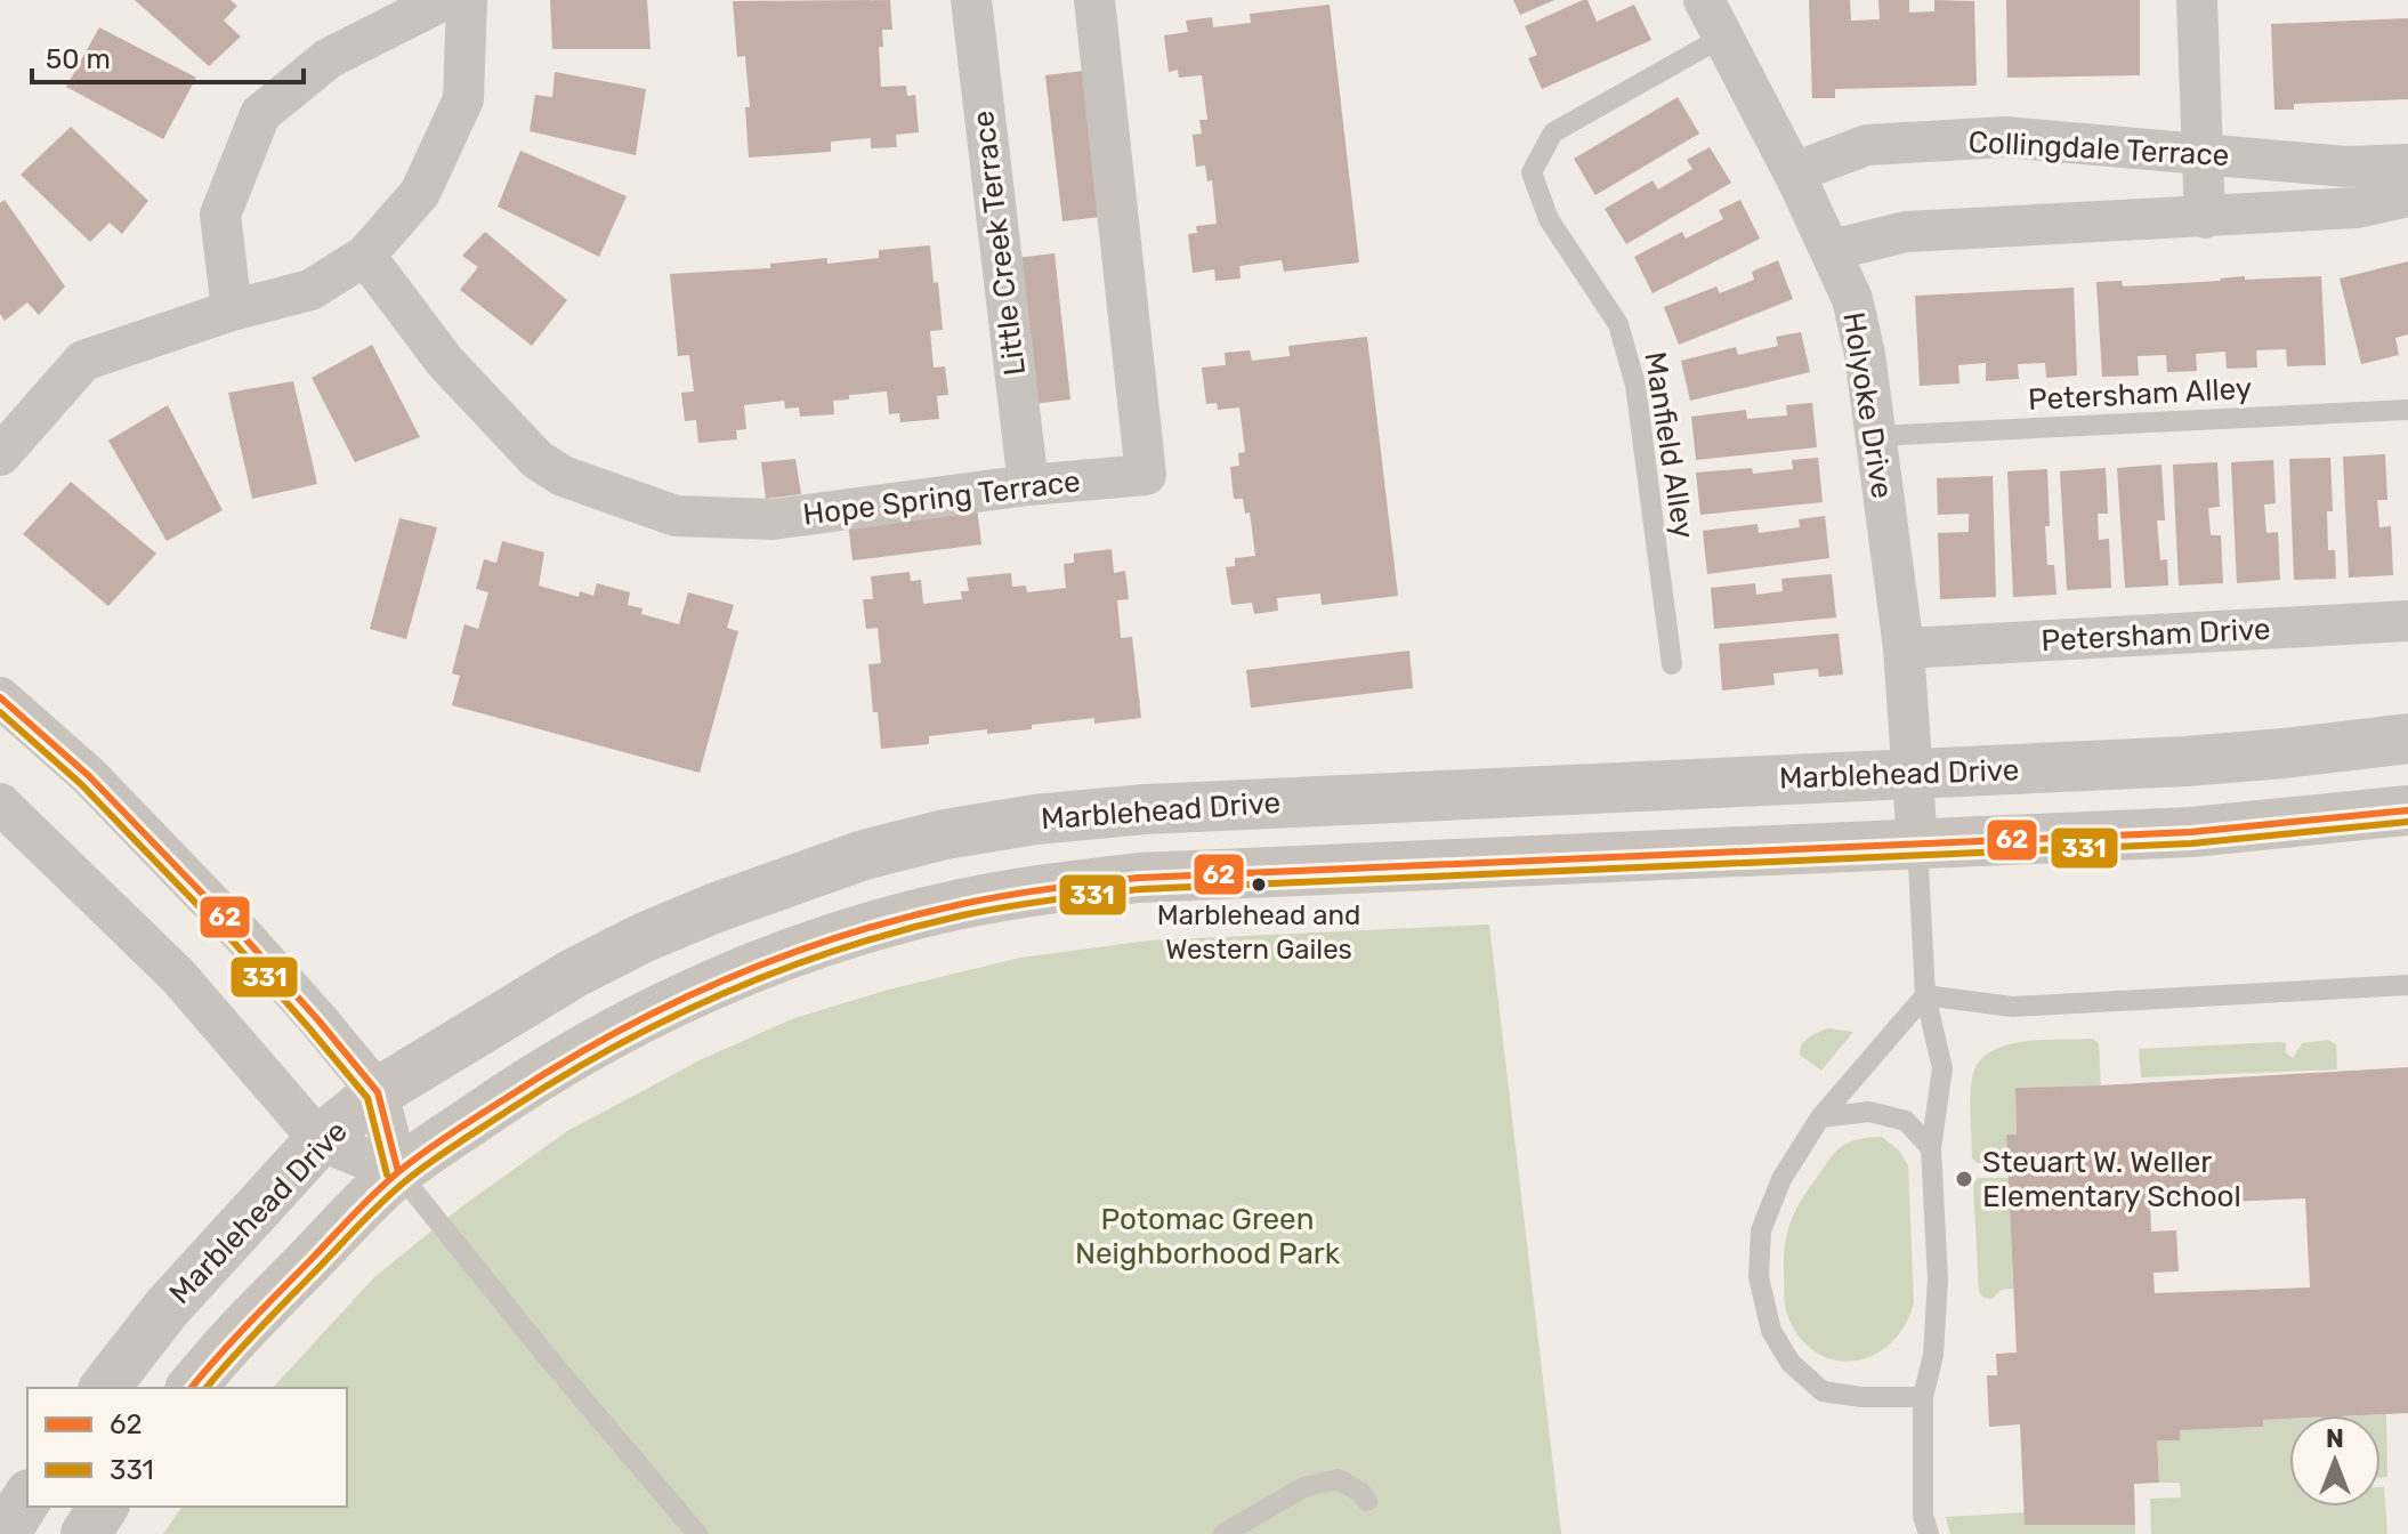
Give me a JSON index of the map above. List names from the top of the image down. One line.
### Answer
{"streets":{"street":["Collingdale Terrace","Little Creek Terrace","Holyoke Drive","Hope Spring Terrace","Petersham Drive","Marblehead Drive"],"lane":["Petersham Alley","Manfield Alley"]},"crossings":[["Collingdale Terrace","Holyoke Drive"],["Little Creek Terrace","Hope Spring Terrace"],["Petersham Alley","Holyoke Drive"],["Holyoke Drive","Manfield Alley"],["Holyoke Drive","Petersham Drive"],["Holyoke Drive","Marblehead Drive"]],"parks":["Potomac Green Neighborhood Park"],"places":["Marblehead and Western Gailes","Steuart W. Weller Elementary School"],"lines":["transit line 62","transit line 331"],"legend":["62","331"],"scale_bar":"50 m","north":"top"}
